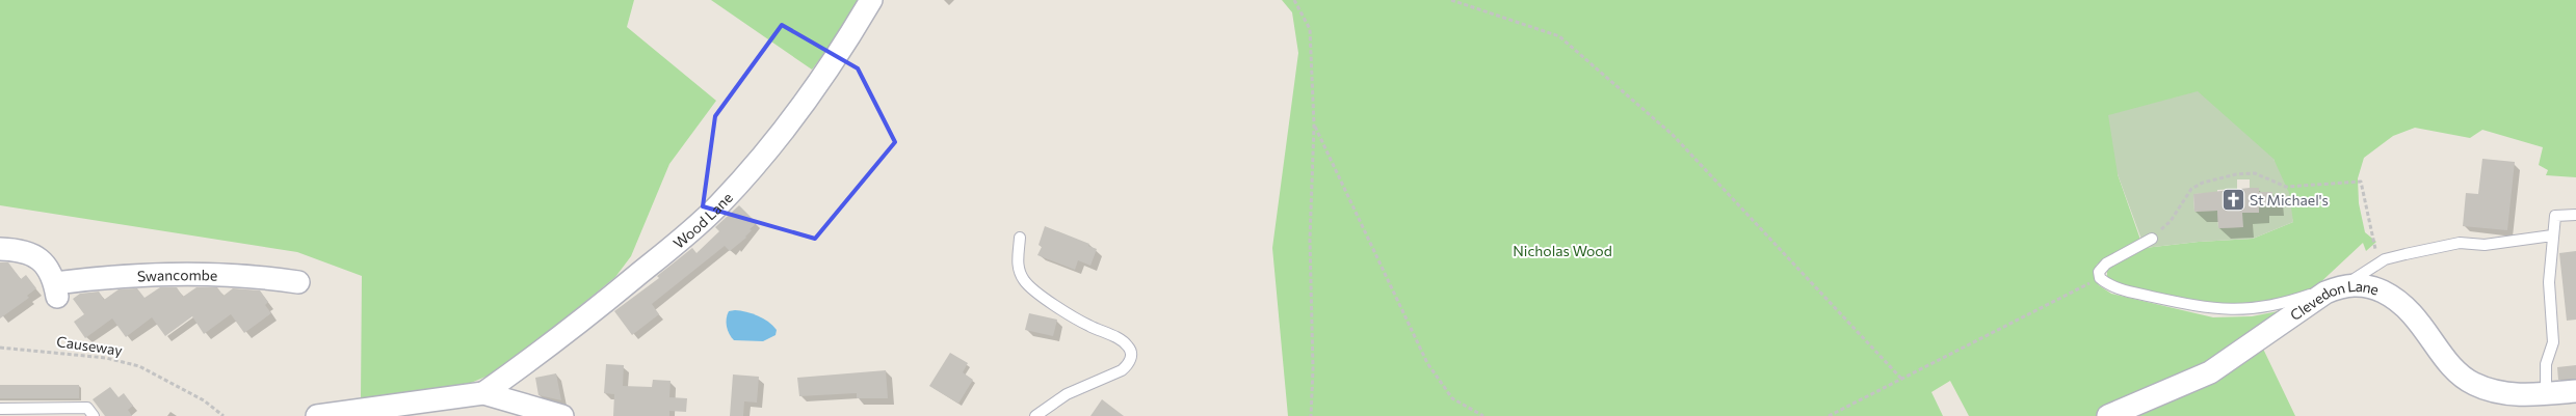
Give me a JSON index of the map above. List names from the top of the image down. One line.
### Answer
{"streets":{"street":["Wood Lane","Swancombe","Clevedon Lane"],"path":["Causeway"]},"parks":["Nicholas Wood"],"places":{"church":["St Michael's"]}}
